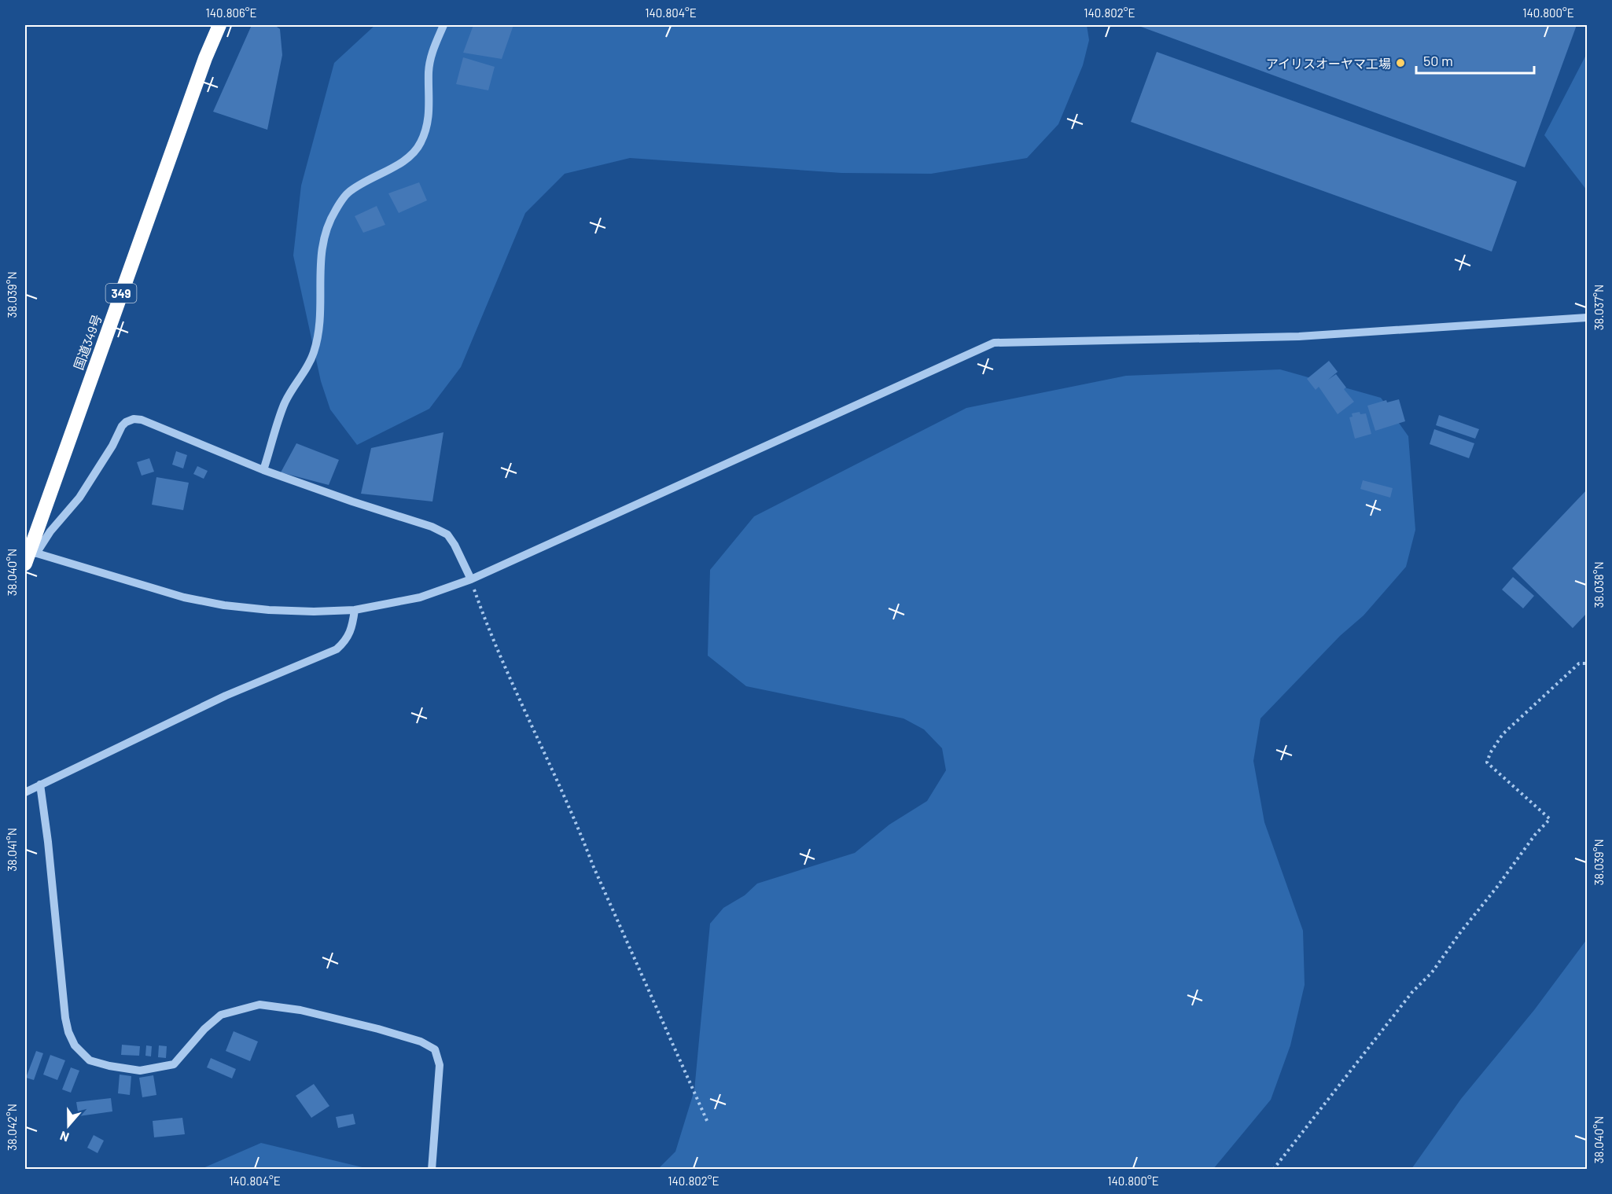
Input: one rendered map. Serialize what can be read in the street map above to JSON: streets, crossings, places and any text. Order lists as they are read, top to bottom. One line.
{"streets":{"highway":["349","国道349号"]},"places":["アイリスオーヤマ工場"],"scale_bar":"50 m","north":"bottom","coordinates":["140.806°E","140.804°E","140.802°E","140.800°E","38.039°N","38.037°N","38.040°N","38.038°N","38.041°N","38.042°N"]}
